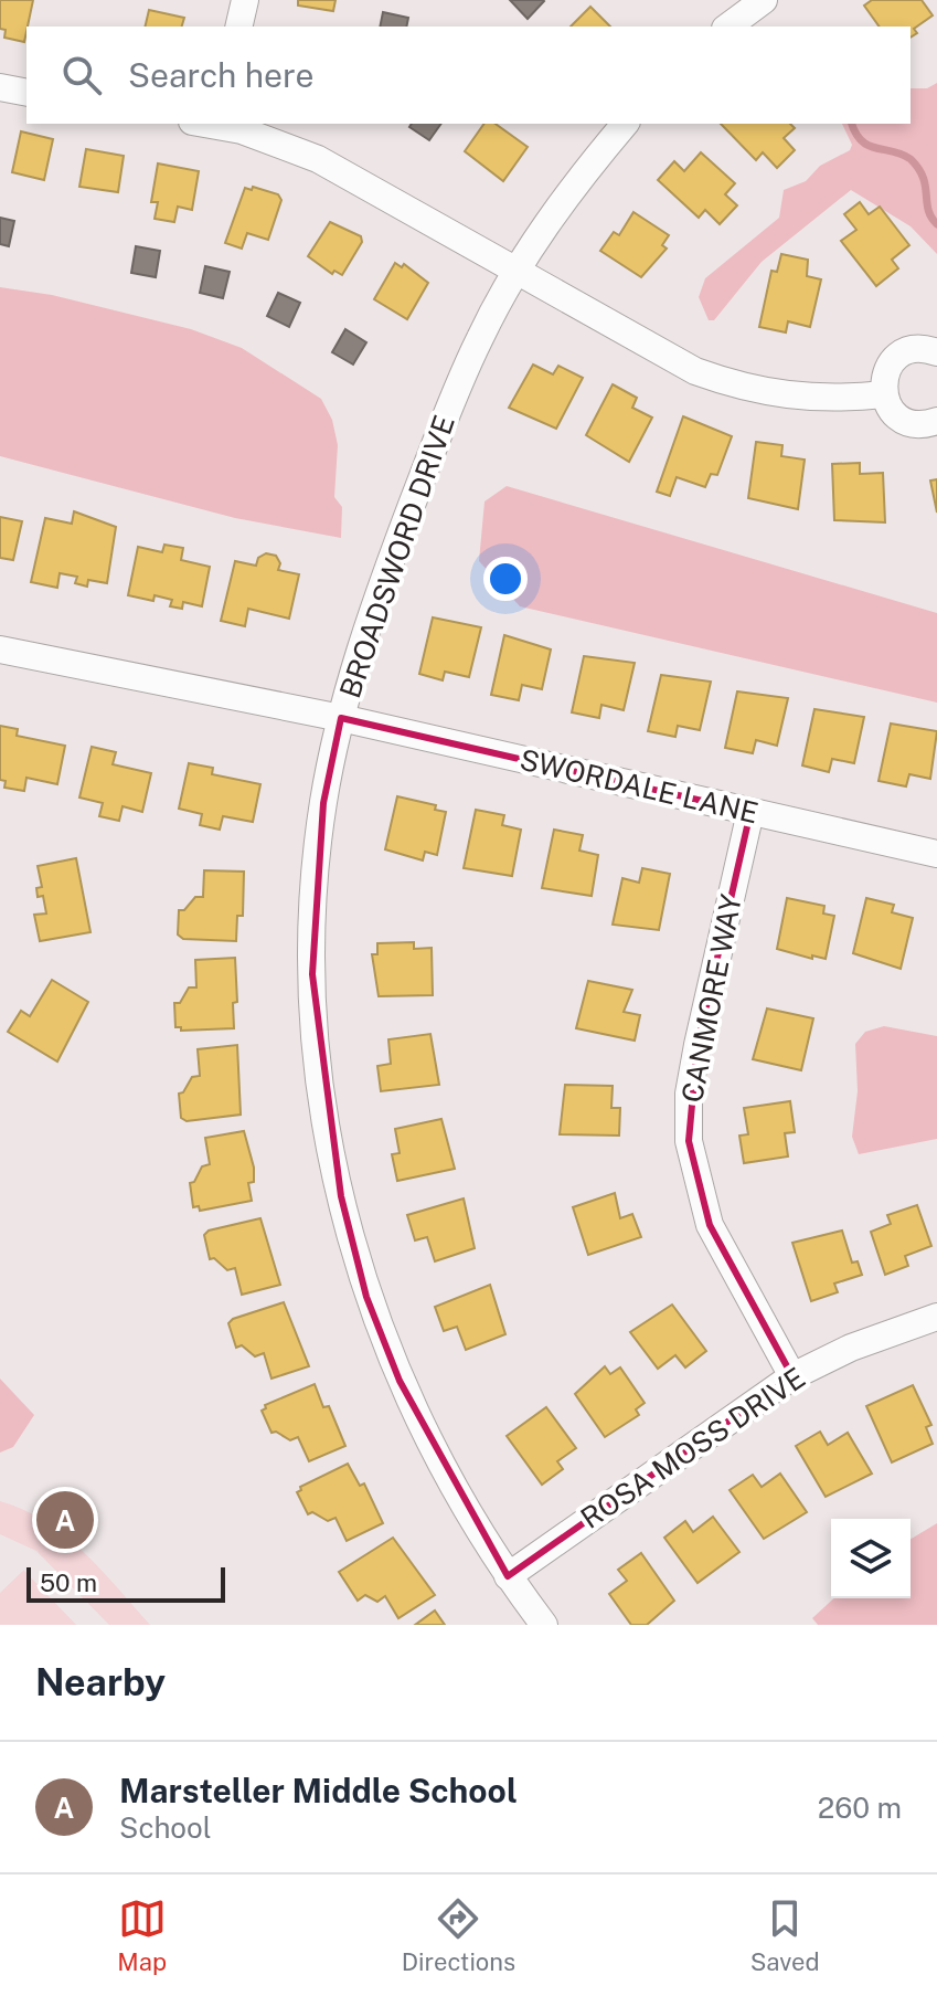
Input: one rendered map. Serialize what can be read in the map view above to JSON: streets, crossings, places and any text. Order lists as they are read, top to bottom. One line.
{"streets":{"street":["BROADSWORD DRIVE","SWORDALE LANE","CANMORE WAY","ROSA MOSS DRIVE"]},"crossings":[["BROADSWORD DRIVE","SWORDALE LANE"],["BROADSWORD DRIVE","ROSA MOSS DRIVE"],["SWORDALE LANE","CANMORE WAY"],["CANMORE WAY","ROSA MOSS DRIVE"]],"scale_bar":"50 m","page":{"search":"Search here","pins":"A","scale":"50 m","heading":"Nearby","list":[{"mark":"A","name":"Marsteller Middle School","note":"School","value":"260 m"}],"nav":["Map","Directions","Saved"]}}
